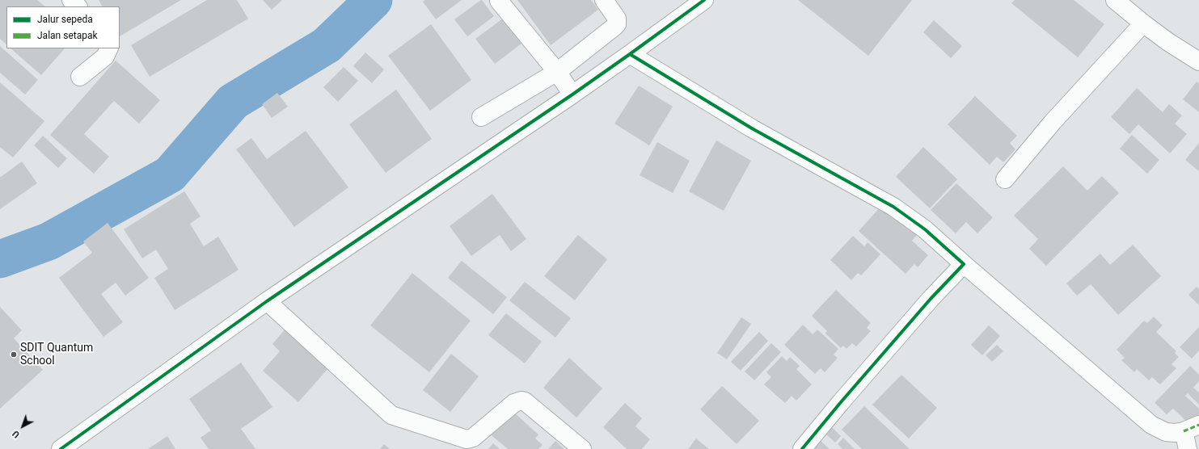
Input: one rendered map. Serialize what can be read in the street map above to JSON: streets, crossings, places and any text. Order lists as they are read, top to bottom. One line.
{"places":["SDIT Quantum School"],"legend":["Jalur sepeda","Jalan setapak"],"north":"bottom left"}
